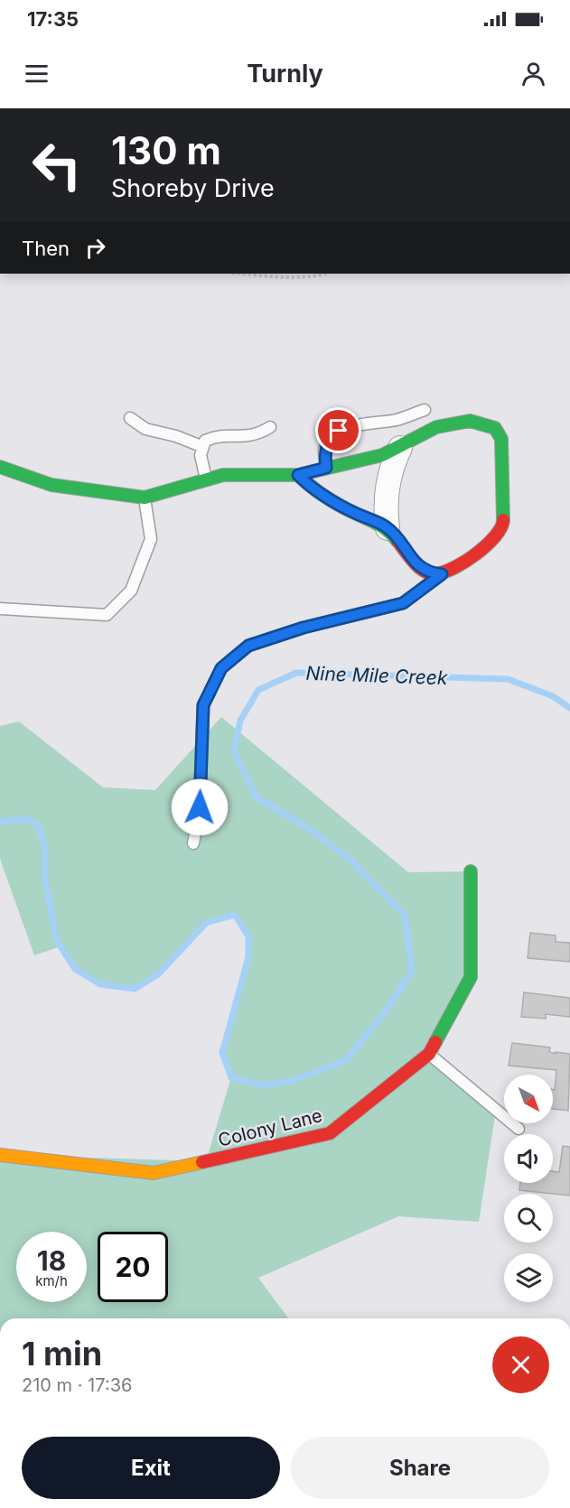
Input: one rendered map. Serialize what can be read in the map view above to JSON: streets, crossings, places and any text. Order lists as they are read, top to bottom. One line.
{"streets":{"street":["Colony Lane"]},"water":["Nine Mile Creek"],"north":"bottom right","page":{"status":"17:35","header":"Turnly","turn":["130 m","Shoreby Drive"],"then":"Then","speed":"18 km/h","limit":"20","heading":["1 min","210 m · 17:36"],"buttons":["Exit","Share"]}}
